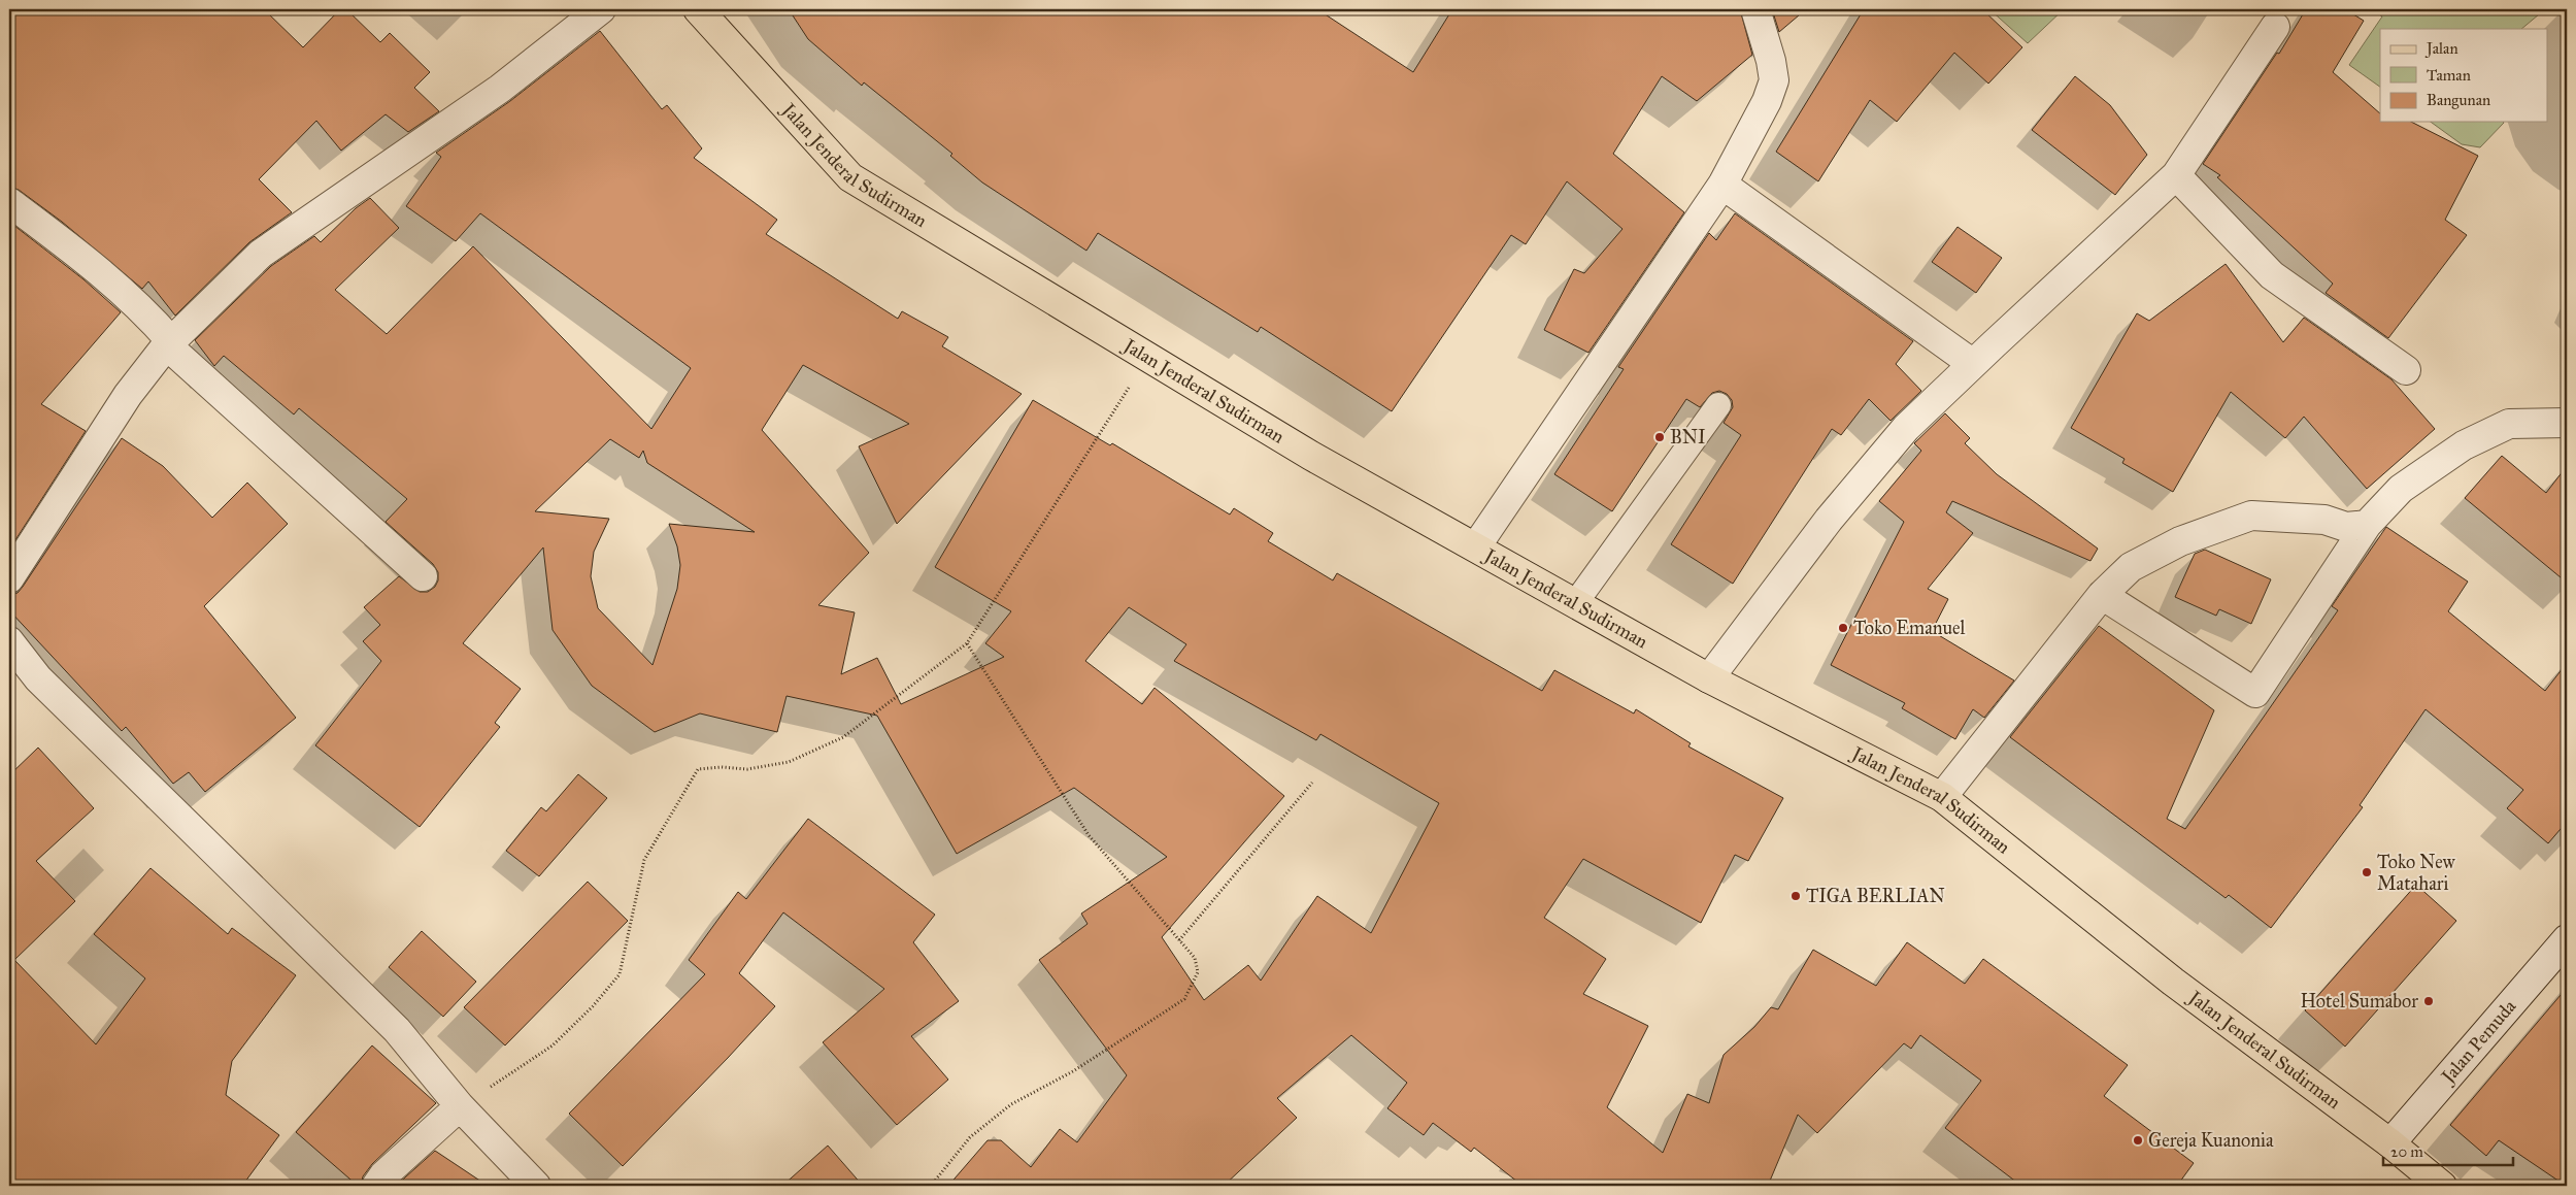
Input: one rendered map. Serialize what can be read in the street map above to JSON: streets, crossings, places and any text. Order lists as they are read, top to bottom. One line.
{"streets":{"main road":["Jalan Jenderal Sudirman"],"street":["Jalan Pemuda"]},"crossings":[["Jalan Jenderal Sudirman","Jalan Pemuda"]],"places":["BNI","Toko Emanuel","Toko New Matahari","TIGA BERLIAN","Hotel Sumabor","Gereja Kuanonia"],"legend":["Jalan","Taman","Bangunan"],"scale_bar":"20 m"}
